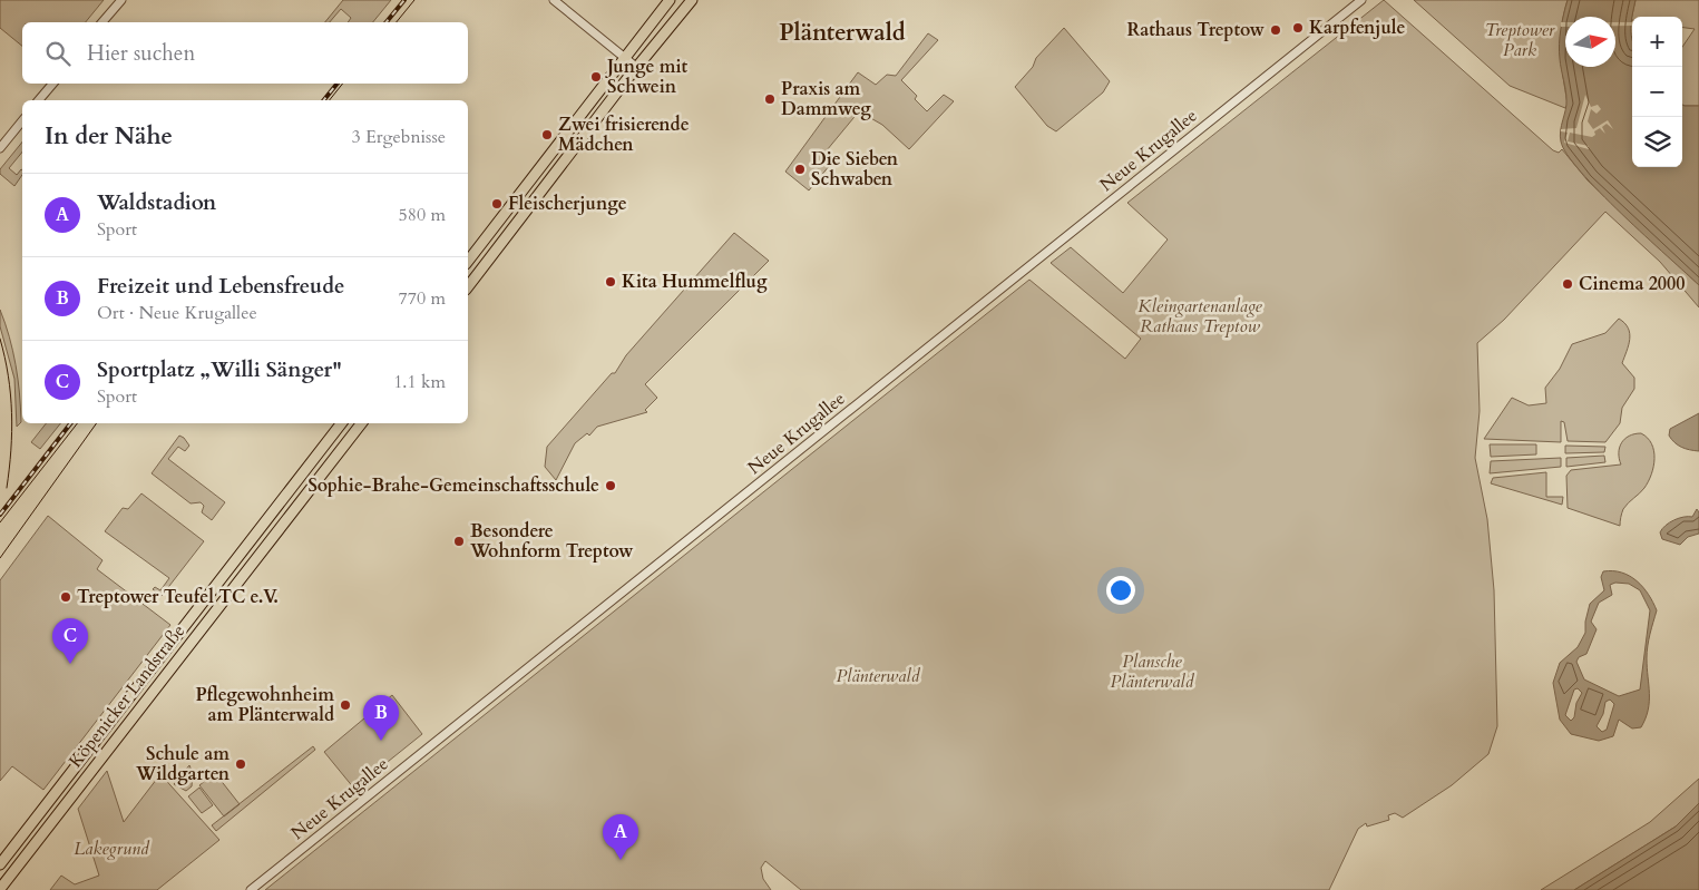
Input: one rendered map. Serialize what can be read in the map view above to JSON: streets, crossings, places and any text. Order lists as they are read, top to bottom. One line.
{"streets":{"main road":["Köpenicker Landstraße"],"street":["Neue Krugallee"]},"districts":["Plänterwald"],"parks":["Treptower Park","Kleingartenanlage Rathaus Treptow","Plansche Plänterwald","Plänterwald","Lakegrund"],"places":["Karpfenjule","Rathaus Treptow","Junge mit Schwein","Praxis am Dammweg","Zwei frisierende Mädchen","Die Sieben Schwaben","Fleischerjunge","Kita Hummelflug","Cinema 2000","Sophie-Brahe-Gemeinschaftsschule","Besondere Wohnform Treptow","Treptower Teufel TC e.V.","Pflegewohnheim am Plänterwald","Schule am Wildgarten"],"north":"right","page":{"map_buttons":["+","−"],"search":"Hier suchen","heading":["In der Nähe","3 Ergebnisse"],"list":[{"mark":"A","name":"Waldstadion","note":"Sport","value":"580 m"},{"mark":"B","name":"Freizeit und Lebensfreude","note":"Ort · Neue Krugallee","value":"770 m"},{"mark":"C","name":"Sportplatz „Willi Sänger\"","note":"Sport","value":"1.1 km"}],"pins":["C","B","A"]}}
